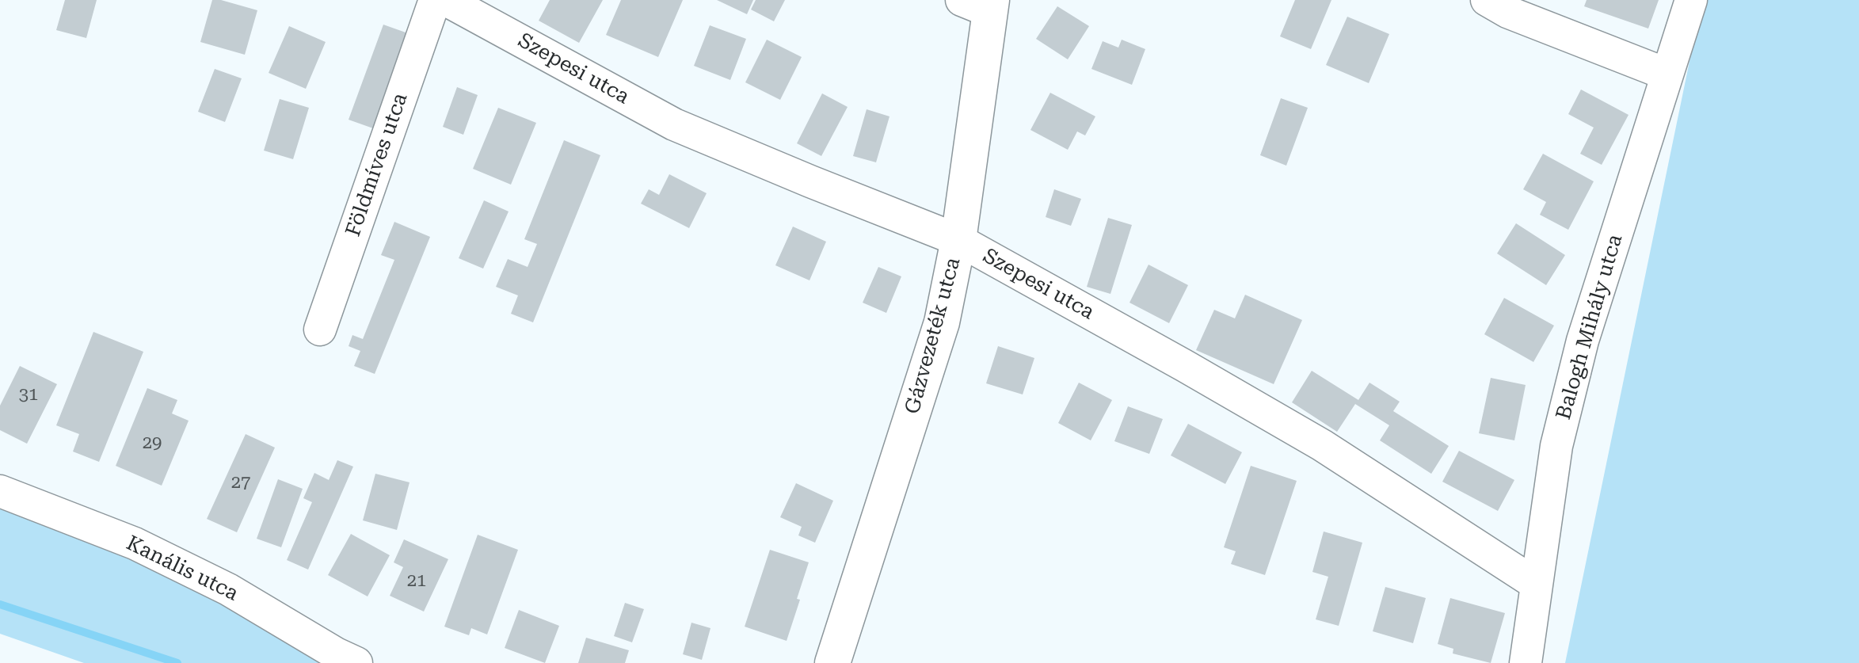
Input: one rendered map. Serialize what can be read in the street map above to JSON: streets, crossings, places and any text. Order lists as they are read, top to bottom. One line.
{"streets":{"street":["Szepesi utca","Földmíves utca","Balogh Mihály utca","Gázvezeték utca","Kanális utca"]},"crossings":[["Szepesi utca","Balogh Mihály utca"],["Szepesi utca","Gázvezeték utca"]],"house_numbers":["31","29","27","21"]}
